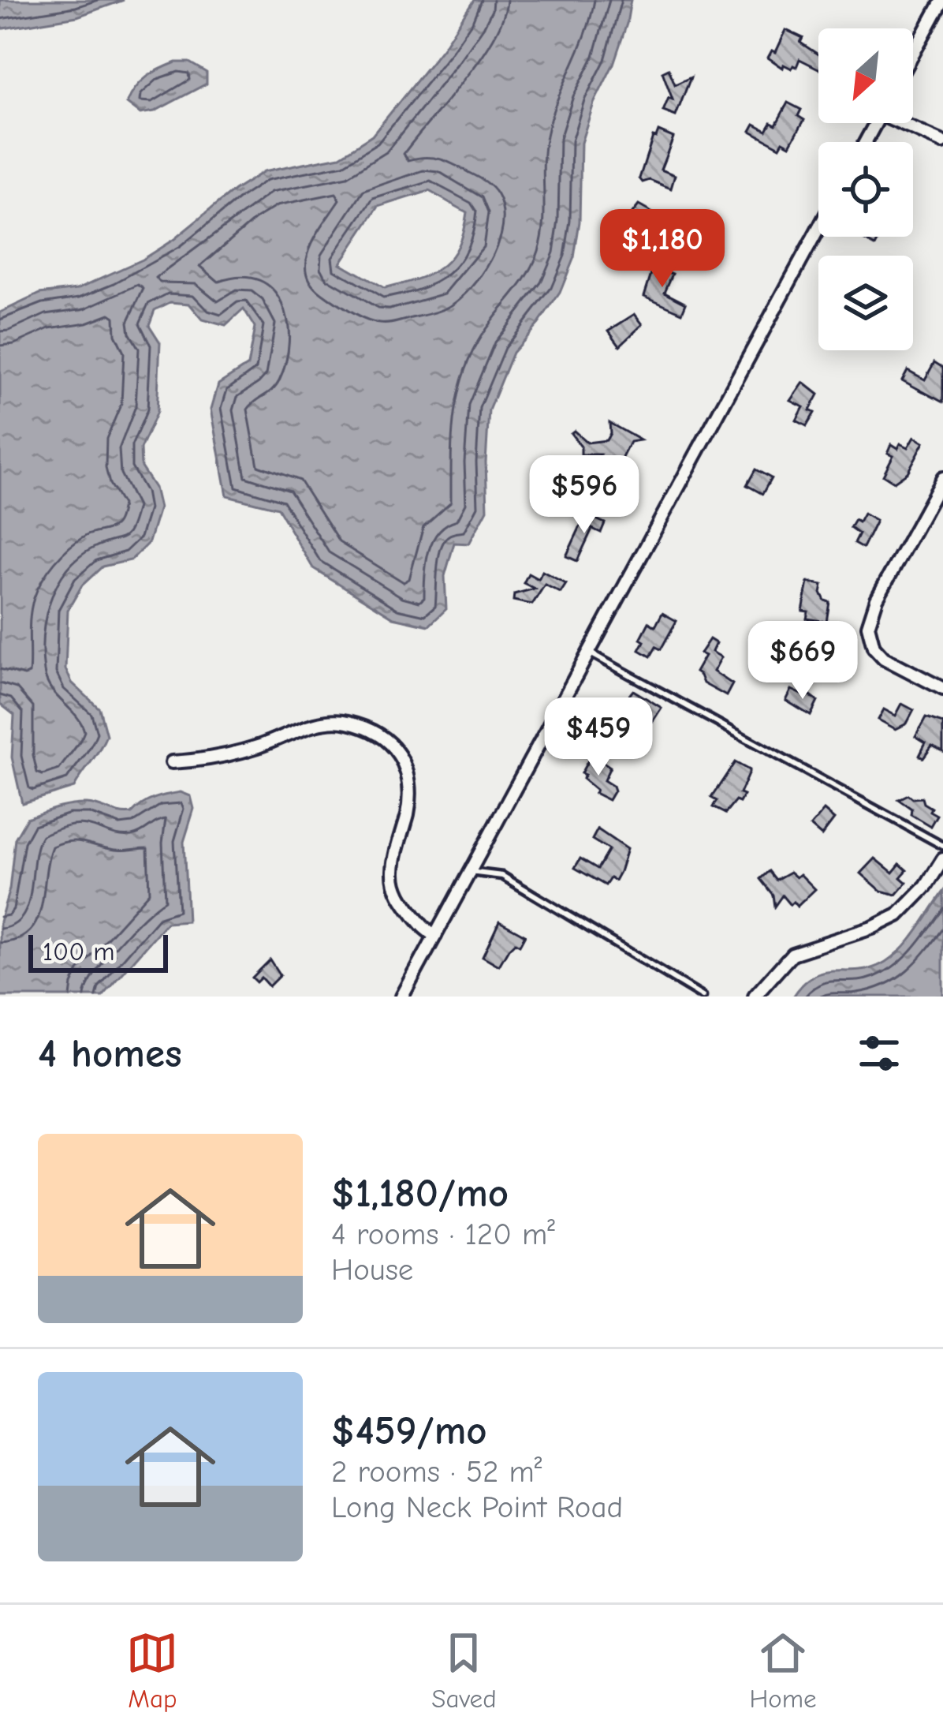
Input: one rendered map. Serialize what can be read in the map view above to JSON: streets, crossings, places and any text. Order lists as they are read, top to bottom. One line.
{"scale_bar":"100 m","north":"bottom left","page":{"price":["$1,180","$596","$669","$459"],"scale":"100 m","heading":"4 homes","list":[{"name":"$1,180/mo","note":"4 rooms · 120 m² · House"},{"name":"$459/mo","note":"2 rooms · 52 m² · Long Neck Point Road"}],"tabs":["Map","Saved","Home"]}}
